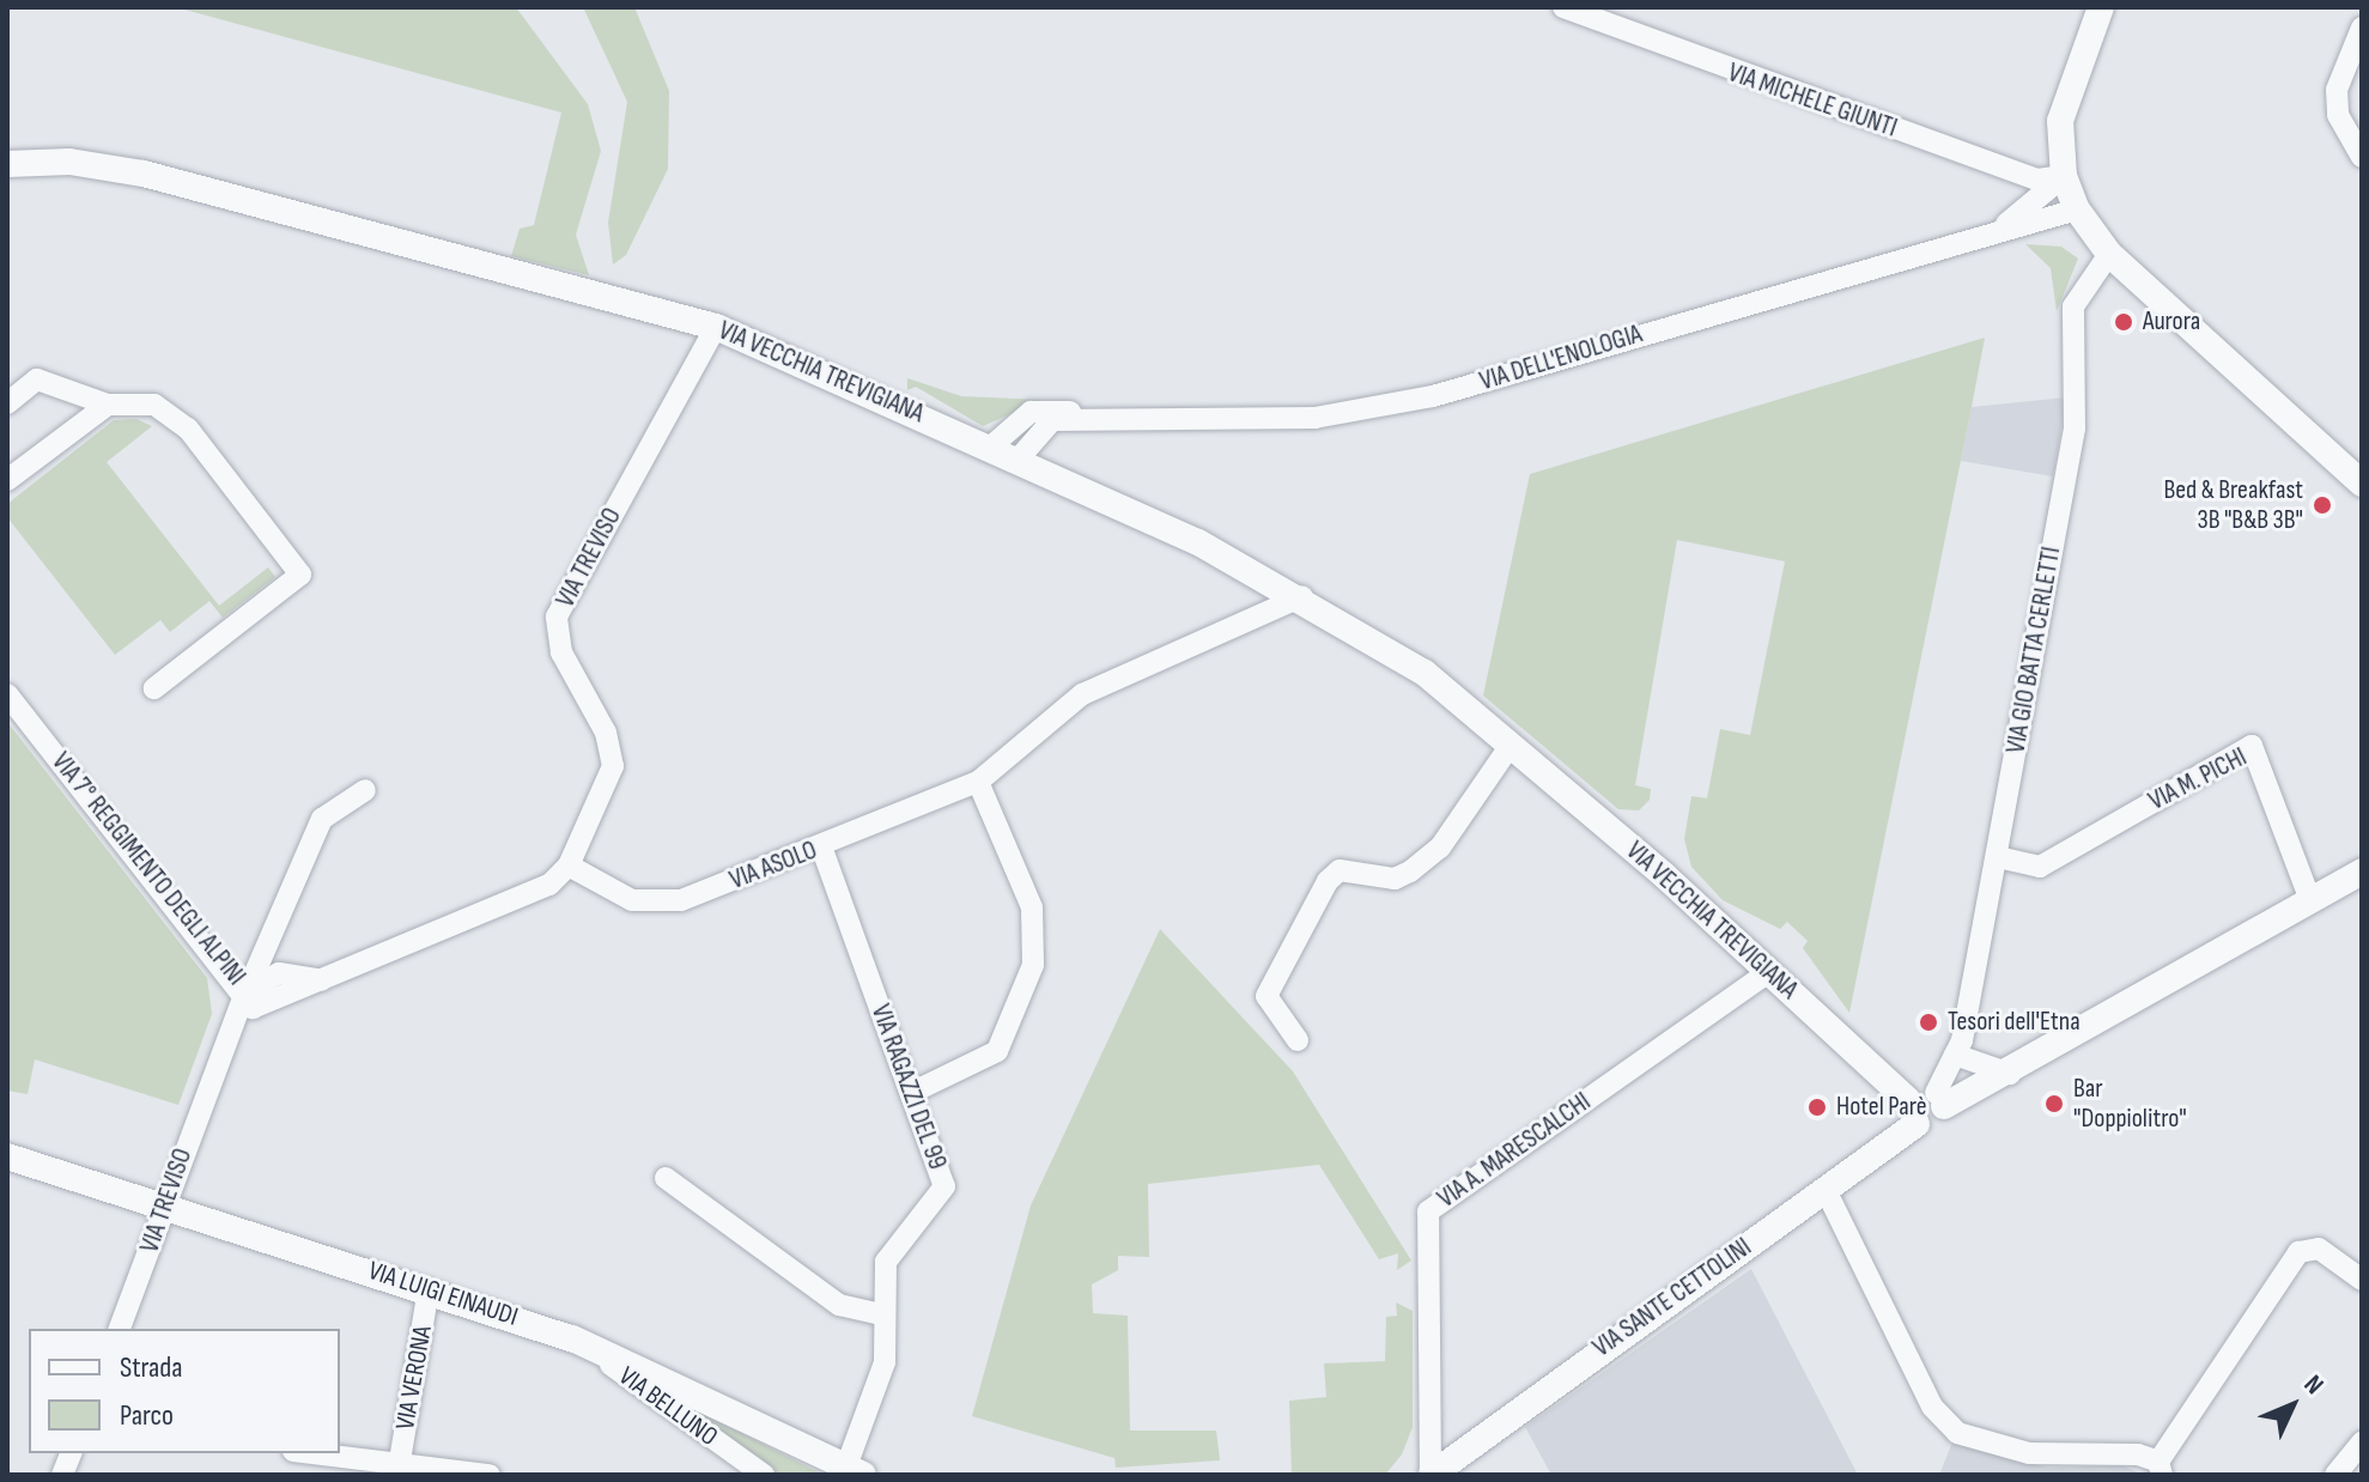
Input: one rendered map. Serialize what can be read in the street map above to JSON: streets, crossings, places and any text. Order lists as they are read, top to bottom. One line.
{"streets":{"street":["VIA MICHELE GIUNTI","VIA DELL'ENOLOGIA","VIA VECCHIA TREVIGIANA","VIA TREVISO","VIA GIO BATTA CERLETTI","VIA M. PICHI","VIA ASOLO","VIA 7° REGGIMENTO DEGLI ALPINI","VIA RAGAZZI DEL 99","VIA A. MARESCALCHI","VIA LUIGI EINAUDI","VIA SANTE CETTOLINI","VIA VERONA","VIA BELLUNO"]},"crossings":[["VIA MICHELE GIUNTI","VIA DELL'ENOLOGIA"],["VIA DELL'ENOLOGIA","VIA VECCHIA TREVIGIANA"],["VIA VECCHIA TREVIGIANA","VIA TREVISO"],["VIA VECCHIA TREVIGIANA","VIA ASOLO"],["VIA VECCHIA TREVIGIANA","VIA A. MARESCALCHI"],["VIA VECCHIA TREVIGIANA","VIA SANTE CETTOLINI"],["VIA TREVISO","VIA ASOLO"],["VIA TREVISO","VIA 7° REGGIMENTO DEGLI ALPINI"],["VIA TREVISO","VIA LUIGI EINAUDI"],["VIA GIO BATTA CERLETTI","VIA M. PICHI"],["VIA GIO BATTA CERLETTI","VIA SANTE CETTOLINI"],["VIA M. PICHI","VIA SANTE CETTOLINI"],["VIA ASOLO","VIA RAGAZZI DEL 99"],["VIA RAGAZZI DEL 99","VIA LUIGI EINAUDI"],["VIA A. MARESCALCHI","VIA SANTE CETTOLINI"],["VIA LUIGI EINAUDI","VIA VERONA"],["VIA LUIGI EINAUDI","VIA BELLUNO"]],"places":["Aurora","Bed & Breakfast 3B \"B&B 3B\"","Tesori dell'Etna","Bar \"Doppiolitro\"","Hotel Parè"],"legend":["Strada","Parco"],"north":"top right"}
